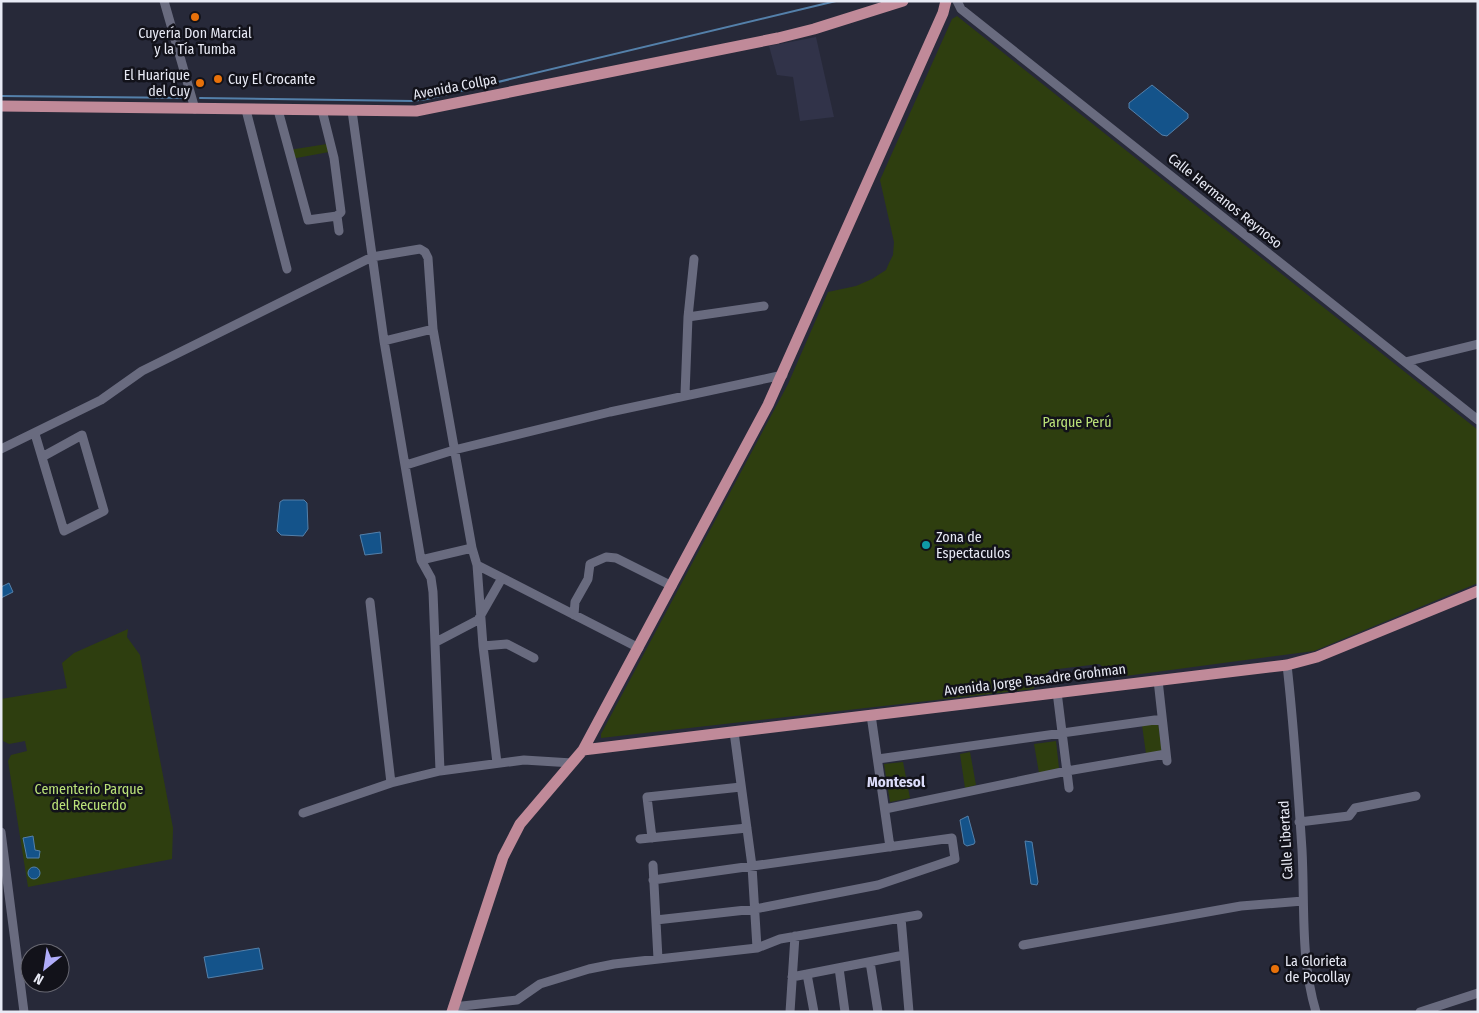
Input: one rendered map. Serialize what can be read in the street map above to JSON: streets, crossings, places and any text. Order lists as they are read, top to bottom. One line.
{"streets":{"main road":["Avenida Collpa","Avenida Jorge Basadre Grohman"],"street":["Calle Hermanos Reynoso","Calle Libertad"]},"crossings":[["Avenida Jorge Basadre Grohman","Calle Libertad"]],"districts":["Montesol"],"parks":["Parque Perú","Cementerio Parque del Recuerdo"],"places":["Cuyería Don Marcial y la Tía Tumba","Cuy El Crocante","El Huarique del Cuy","Zona de Espectaculos","La Glorieta de Pocollay"],"north":"bottom left"}
